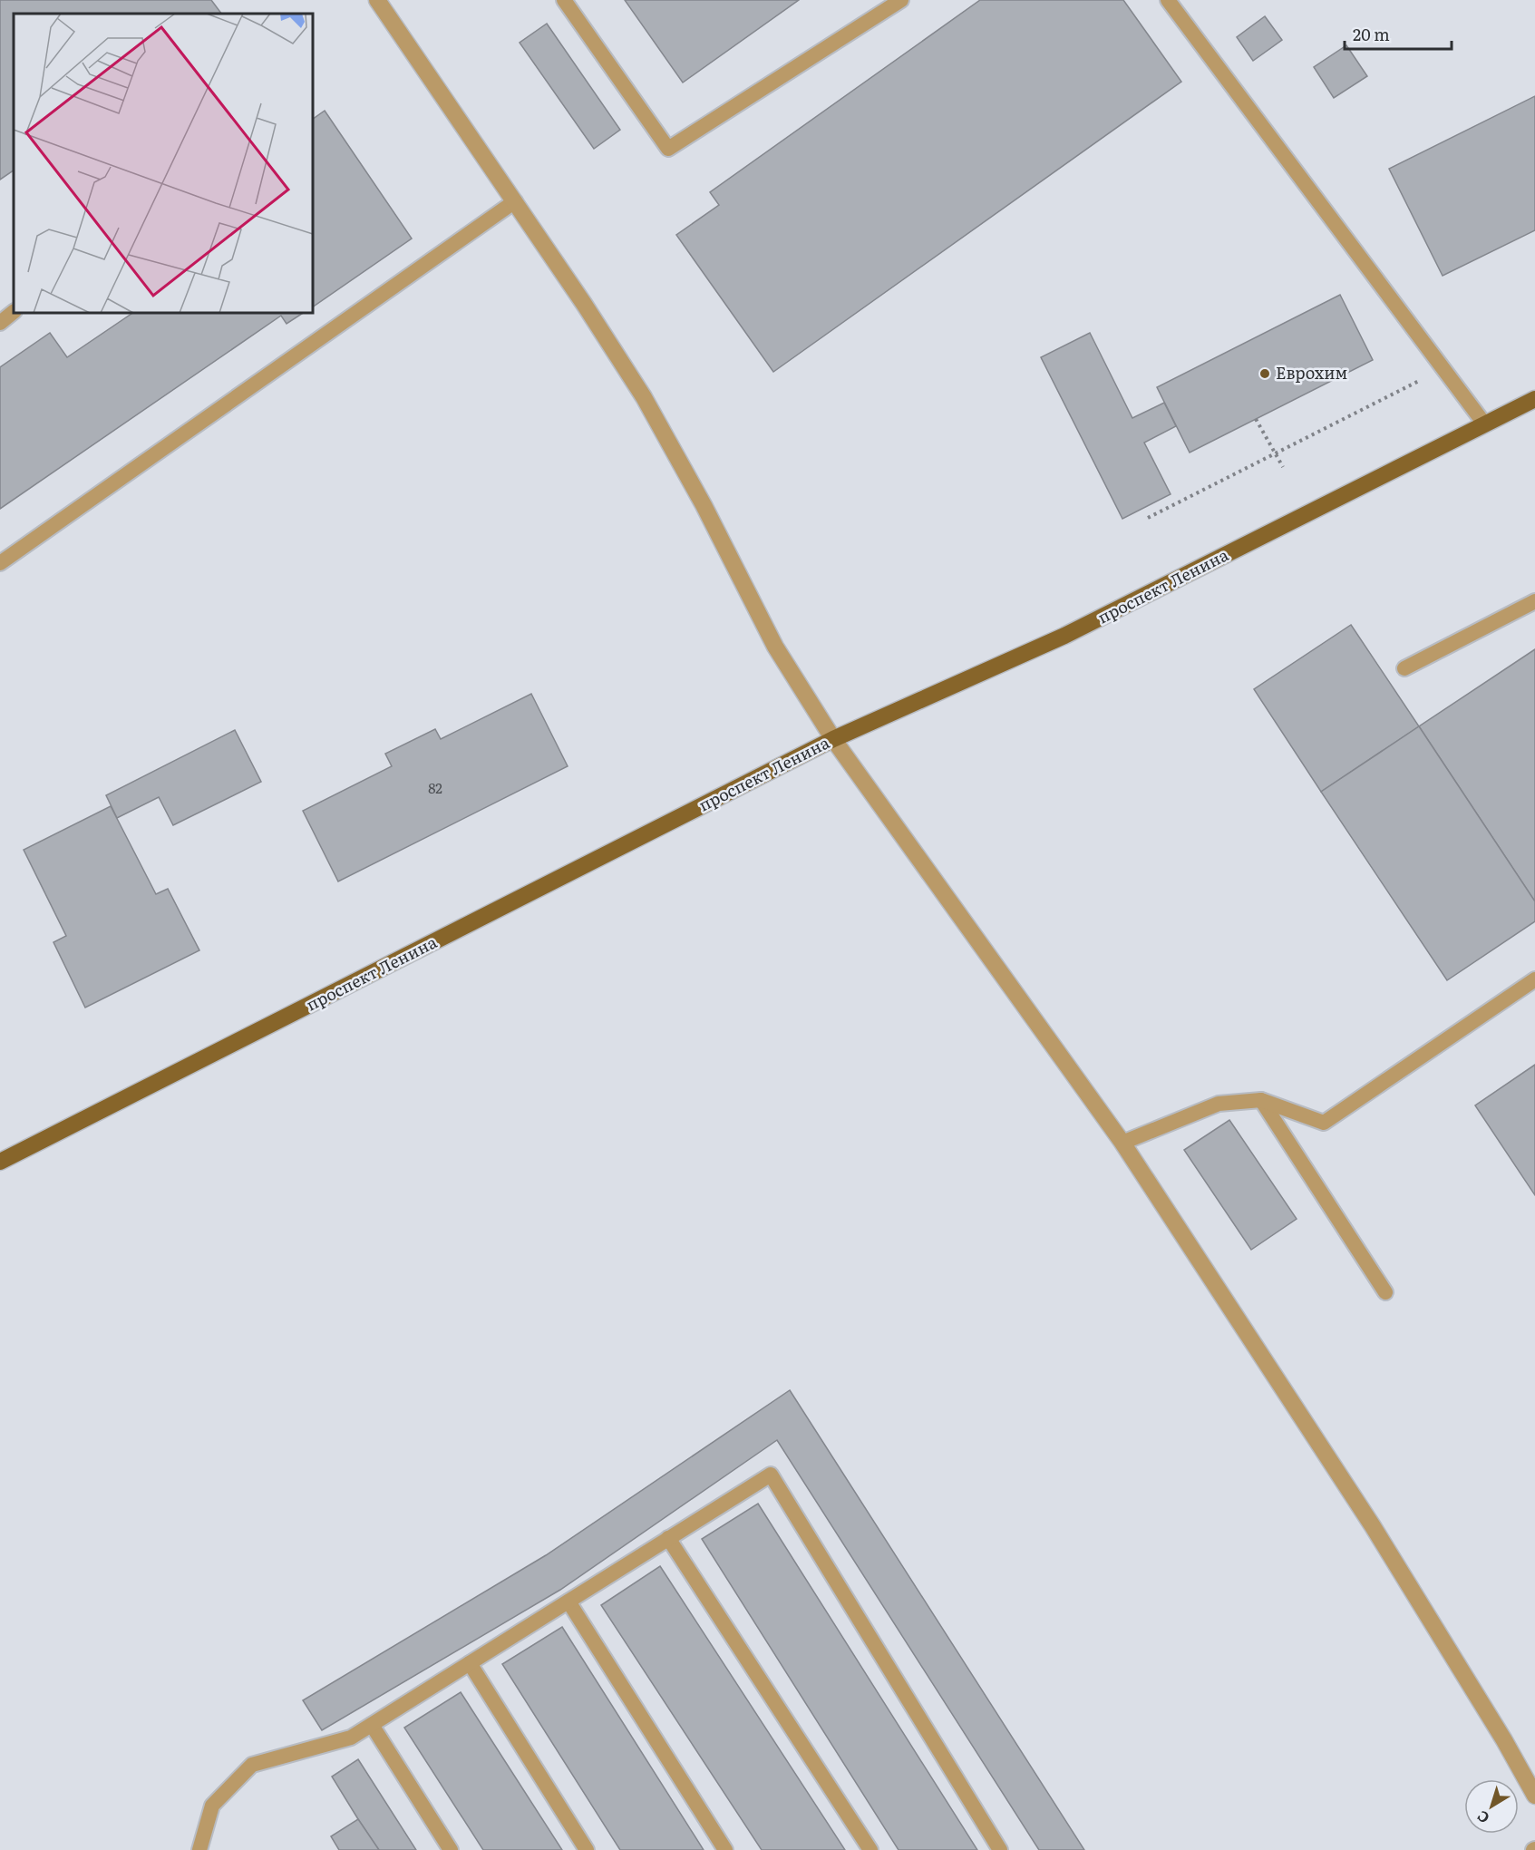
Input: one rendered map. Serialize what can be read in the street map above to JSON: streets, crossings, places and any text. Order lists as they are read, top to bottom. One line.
{"streets":{"main road":["проспект Ленина"]},"places":["Еврохим"],"house_numbers":["82"],"scale_bar":"20 m","north":"bottom left"}
